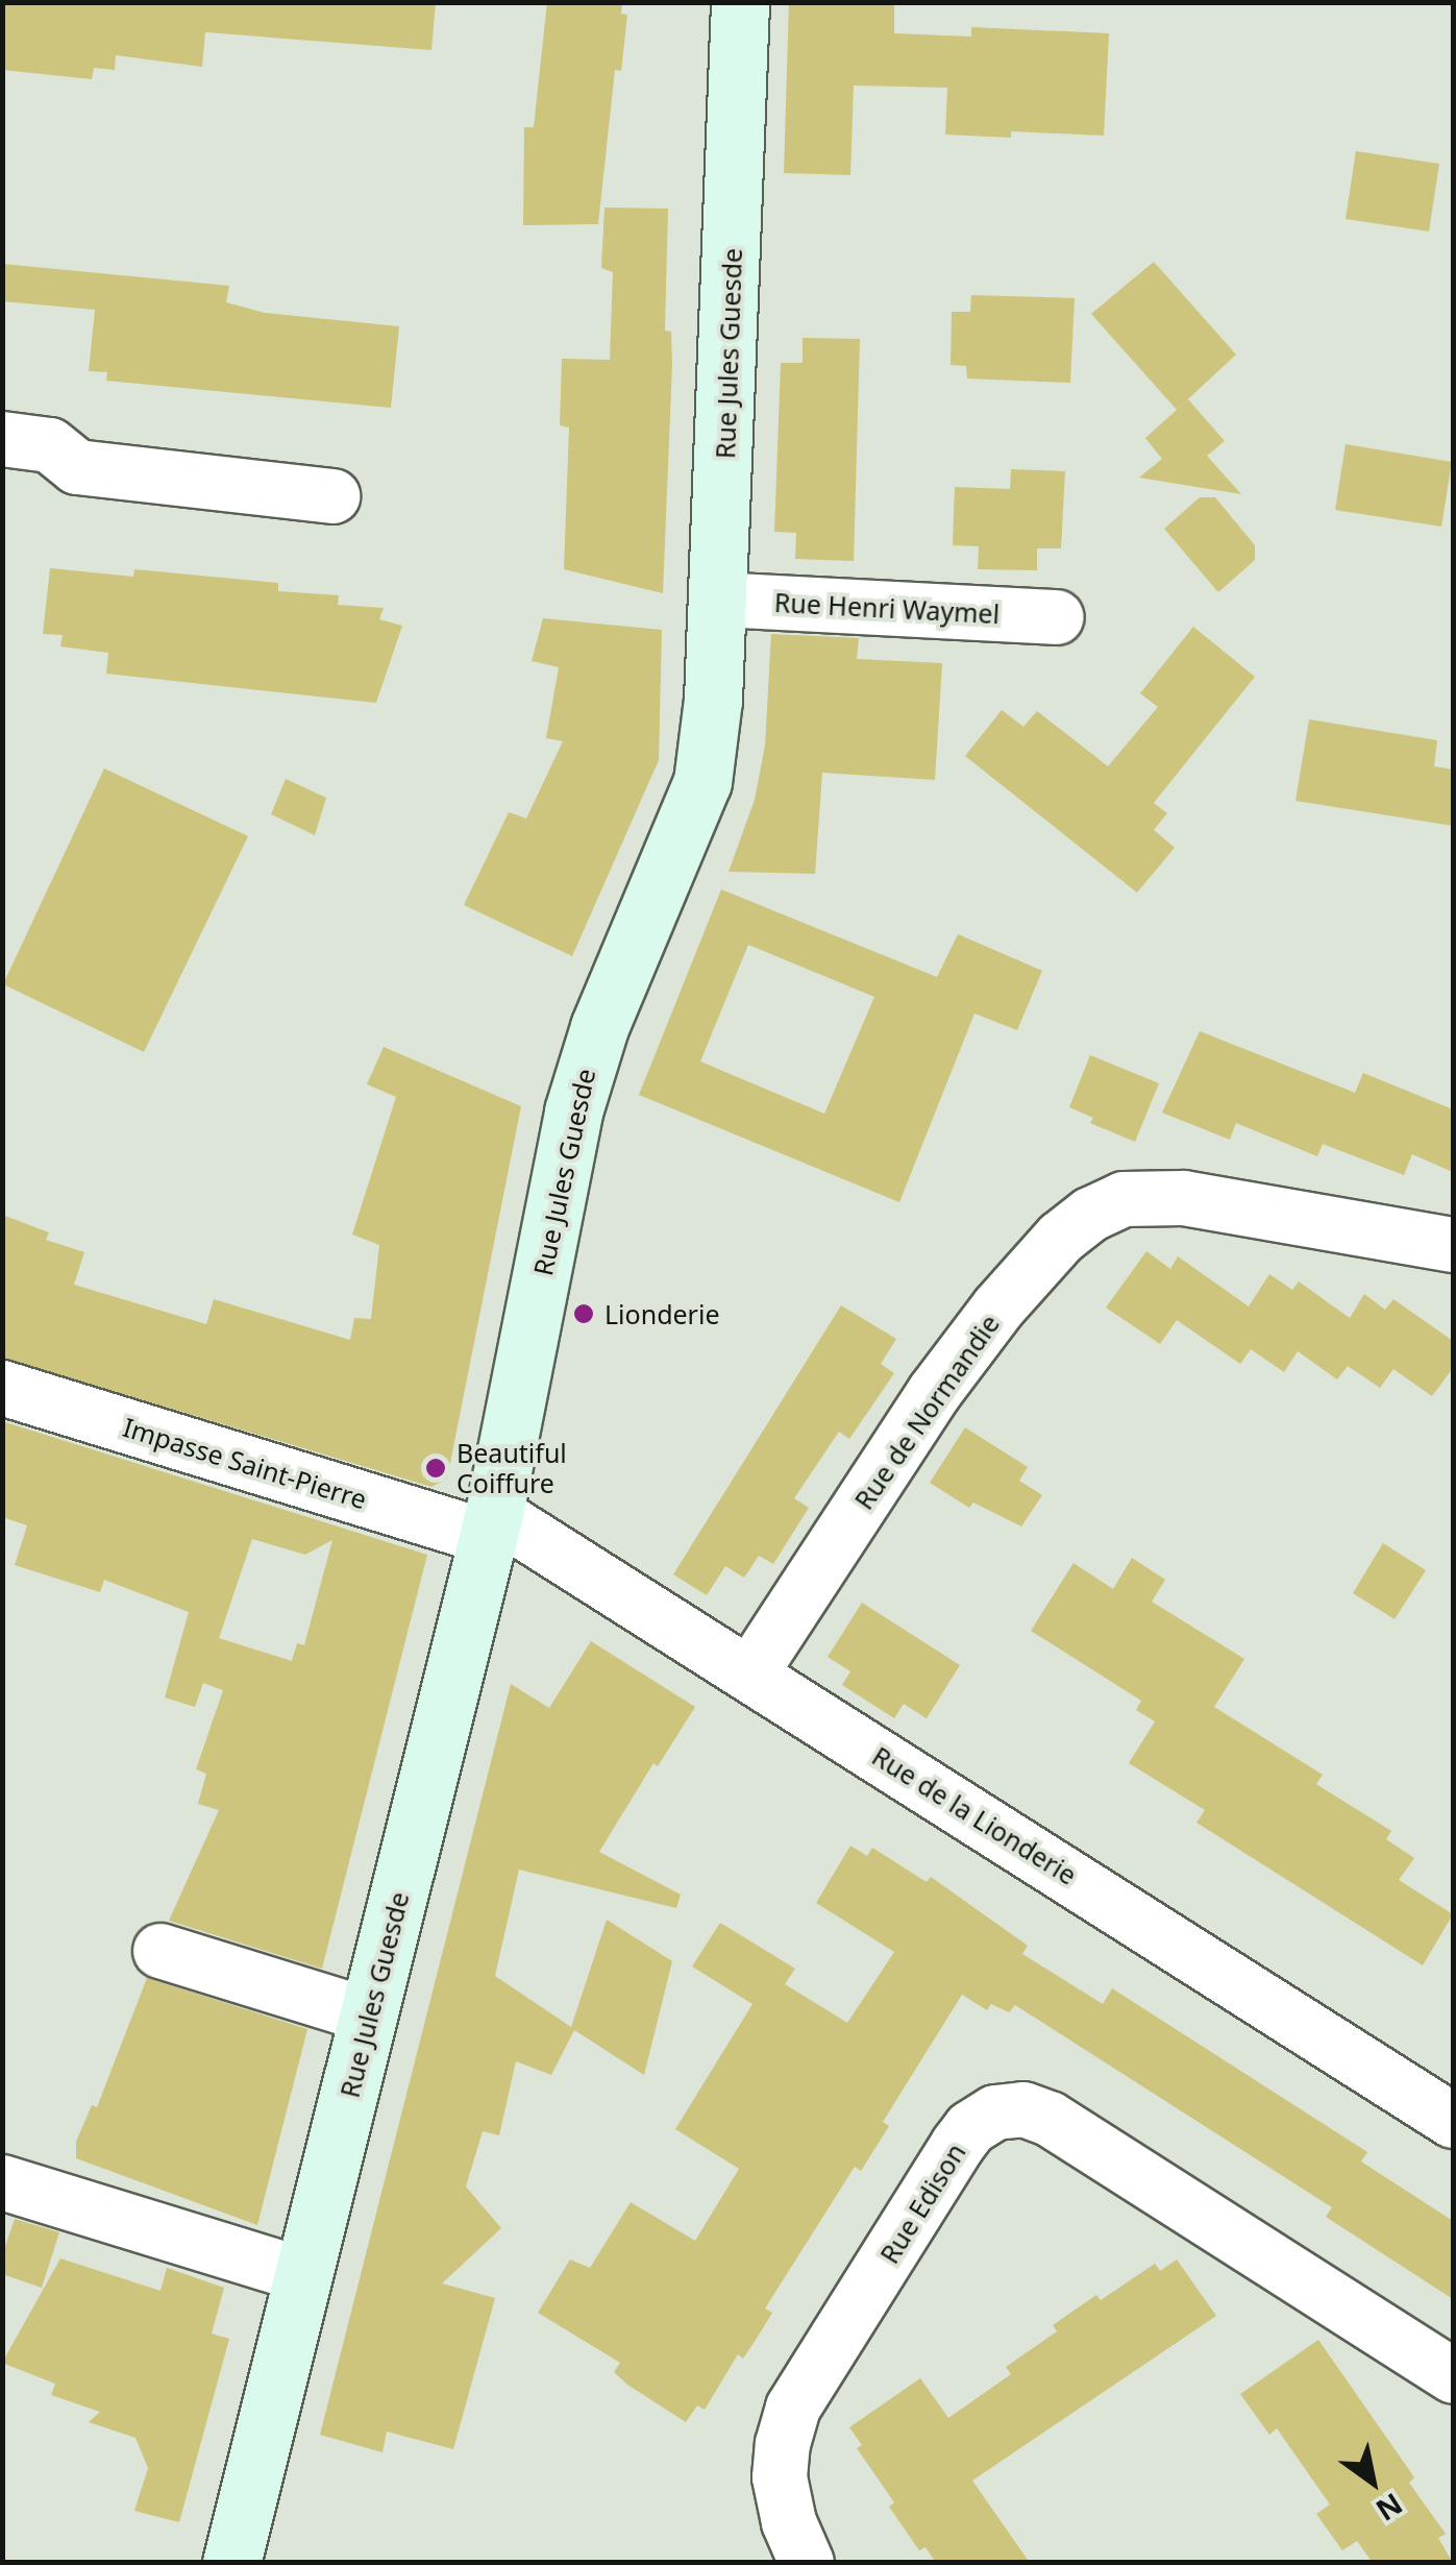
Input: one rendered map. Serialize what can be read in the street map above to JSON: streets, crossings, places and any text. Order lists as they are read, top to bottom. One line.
{"streets":{"main road":["Rue Jules Guesde"],"street":["Rue Henri Waymel","Rue de Normandie","Impasse Saint-Pierre","Rue de la Lionderie","Rue Edison"]},"crossings":[["Rue Jules Guesde","Rue Henri Waymel"],["Rue Jules Guesde","Impasse Saint-Pierre"],["Rue Jules Guesde","Rue de la Lionderie"],["Rue de Normandie","Rue de la Lionderie"],["Impasse Saint-Pierre","Rue de la Lionderie"]],"places":["Lionderie","Beautiful Coiffure"],"north":"bottom right"}
